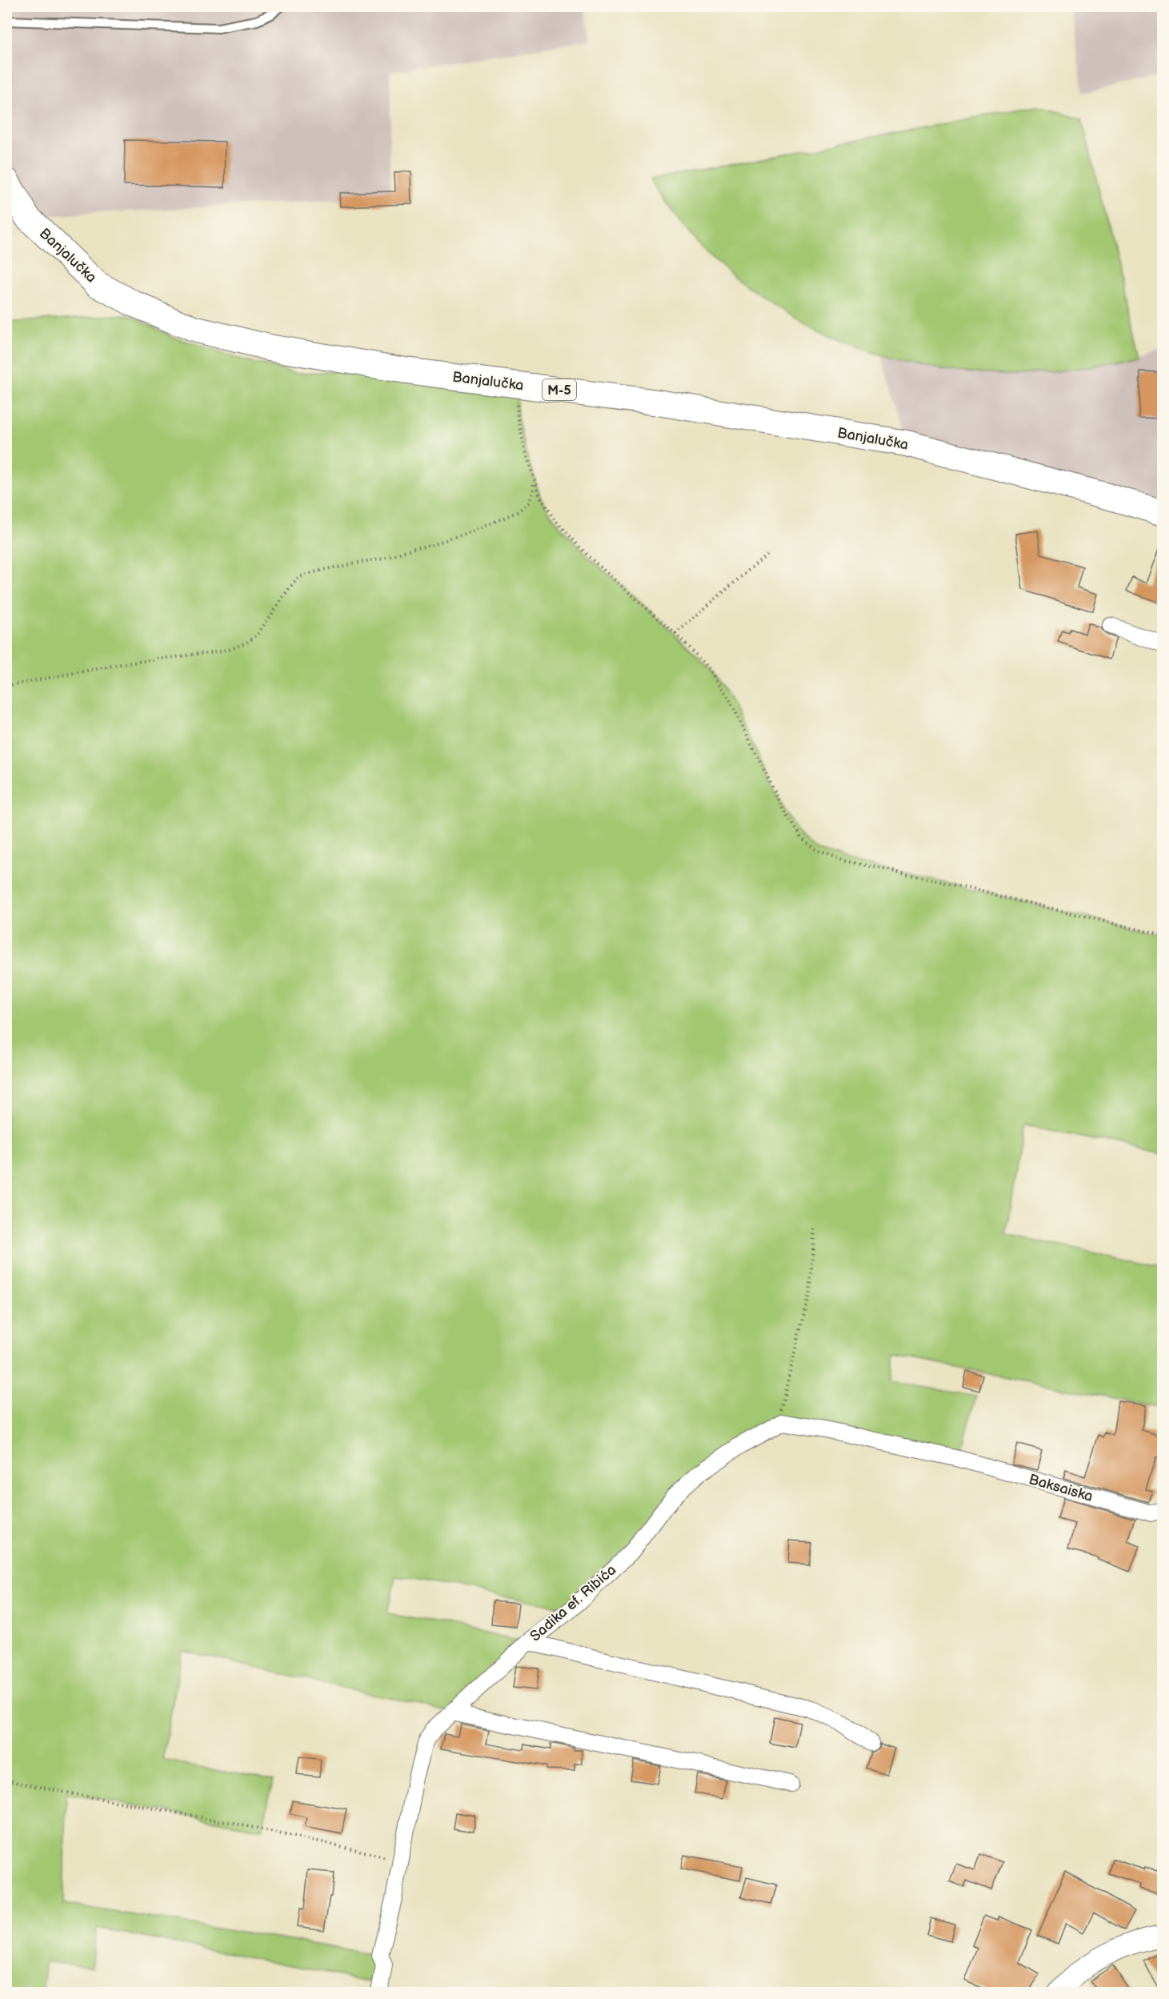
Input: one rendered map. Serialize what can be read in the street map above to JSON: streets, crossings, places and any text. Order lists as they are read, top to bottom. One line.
{"streets":{"main road":["Banjalučka","M-5"],"street":["Baksaiska","Sadika ef. Ribića"]},"crossings":[["Baksaiska","Sadika ef. Ribića"]]}
